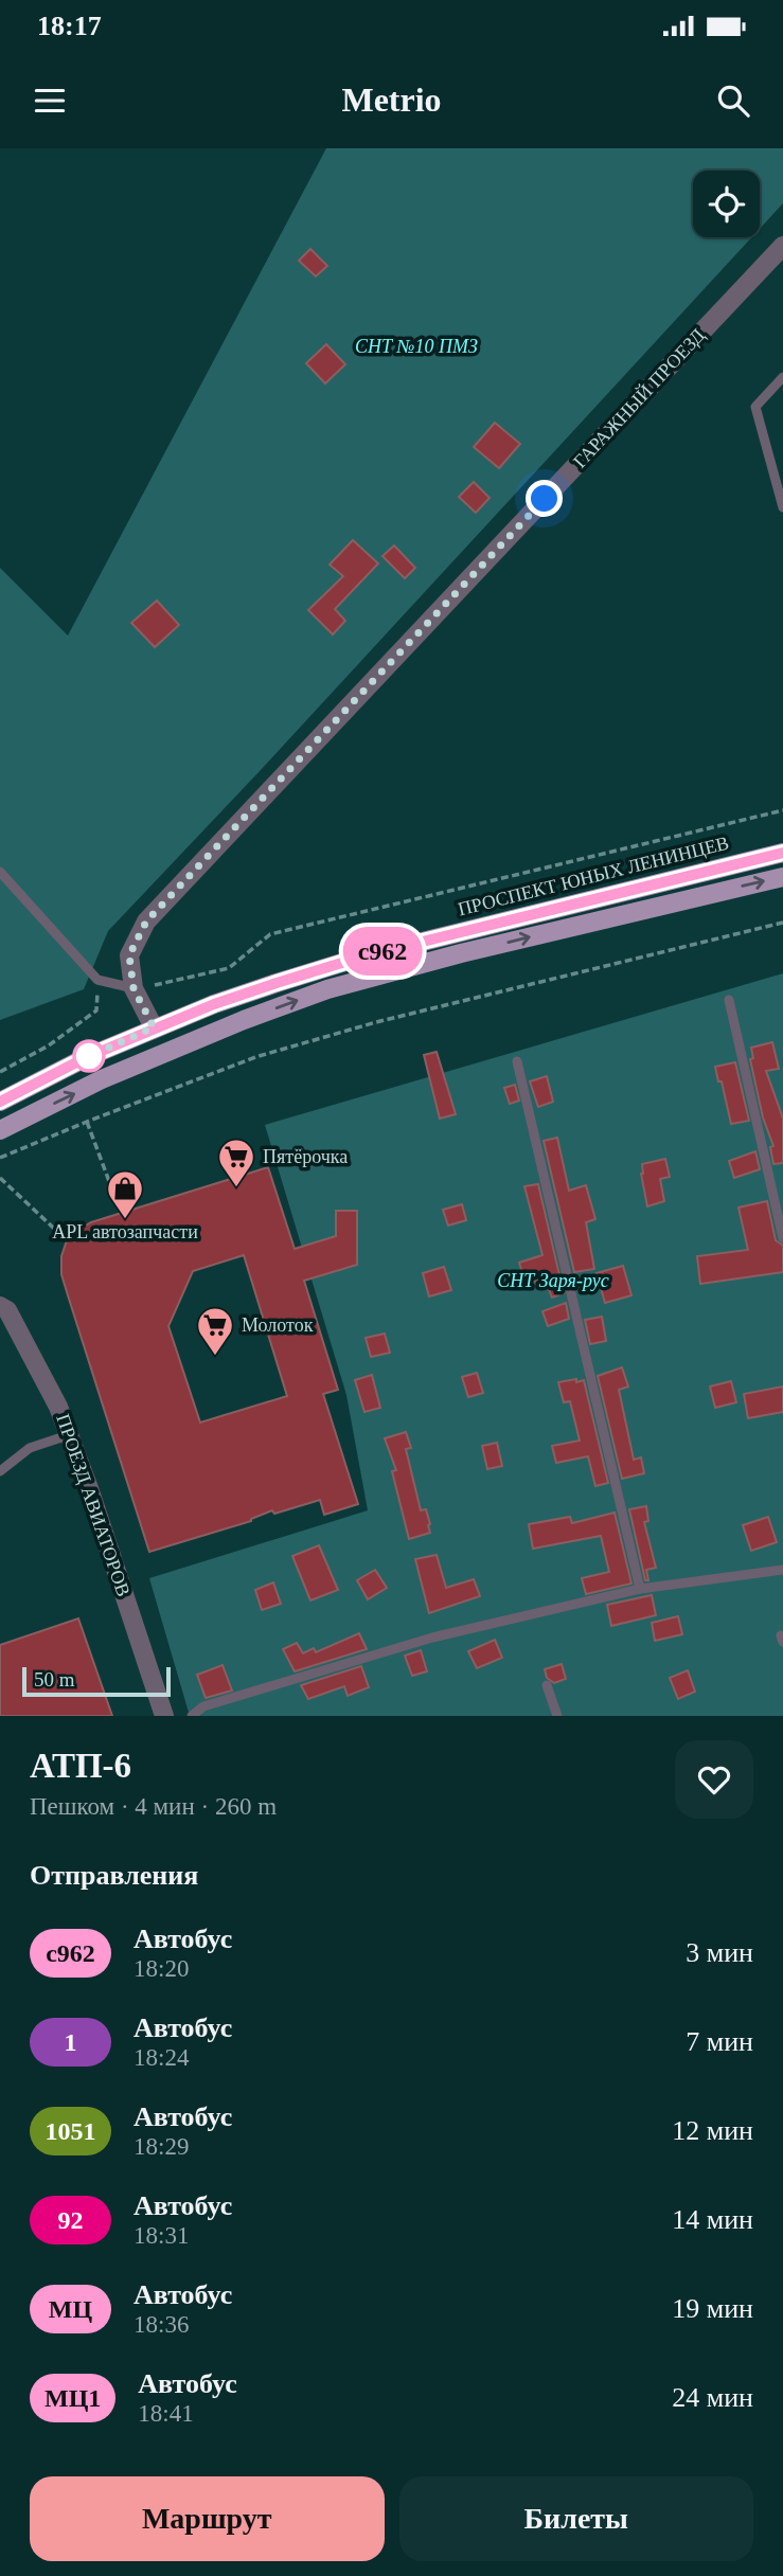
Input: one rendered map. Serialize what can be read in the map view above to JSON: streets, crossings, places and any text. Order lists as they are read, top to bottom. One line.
{"streets":{"main road":["ПРОСПЕКТ ЮНЫХ ЛЕНИНЦЕВ"],"street":["ГАРАЖНЫЙ ПРОЕЗД","ПРОЕЗД АВИАТОРОВ"]},"crossings":[["ГАРАЖНЫЙ ПРОЕЗД","ПРОСПЕКТ ЮНЫХ ЛЕНИНЦЕВ"]],"parks":["СНТ №10 ПМЗ","СНТ Заря-рус"],"places":{"supermarket":["Пятёрочка","Молоток"],"shop":["APL автозапчасти"]},"lines":["bus line с962"],"scale_bar":"50 m","page":{"status":"18:17","header":"Metrio","on_map":"с962","scale":"50 m","heading":[["АТП-6","Пешком · 4 мин · 260 m"],"Отправления"],"list":[{"mark":"с962","name":"Автобус","note":"18:20","value":"3 мин"},{"mark":"1","name":"Автобус","note":"18:24","value":"7 мин"},{"mark":"1051","name":"Автобус","note":"18:29","value":"12 мин"},{"mark":"92","name":"Автобус","note":"18:31","value":"14 мин"},{"mark":"МЦ","name":"Автобус","note":"18:36","value":"19 мин"},{"mark":"МЦ1","name":"Автобус","note":"18:41","value":"24 мин"}],"buttons":["Маршрут","Билеты"]}}
